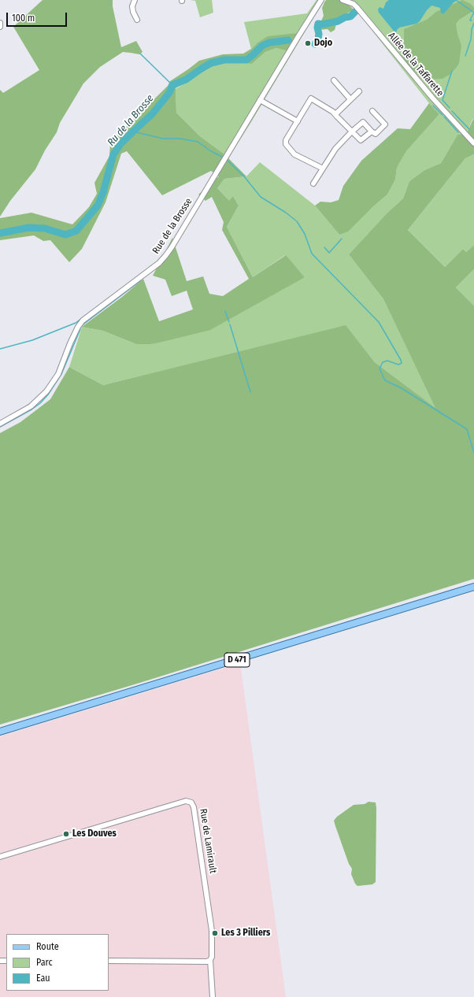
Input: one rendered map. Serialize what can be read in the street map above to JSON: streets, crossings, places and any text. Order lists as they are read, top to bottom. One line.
{"streets":{"main road":["D 471"],"street":["Allée de la Taffarette","Rue de la Brosse","Rue de Lamirault"]},"water":["Ru de la Brosse"],"places":["Dojo","Les Douves","Les 3 Pilliers"],"legend":["Route","Parc","Eau"],"scale_bar":"100 m"}
